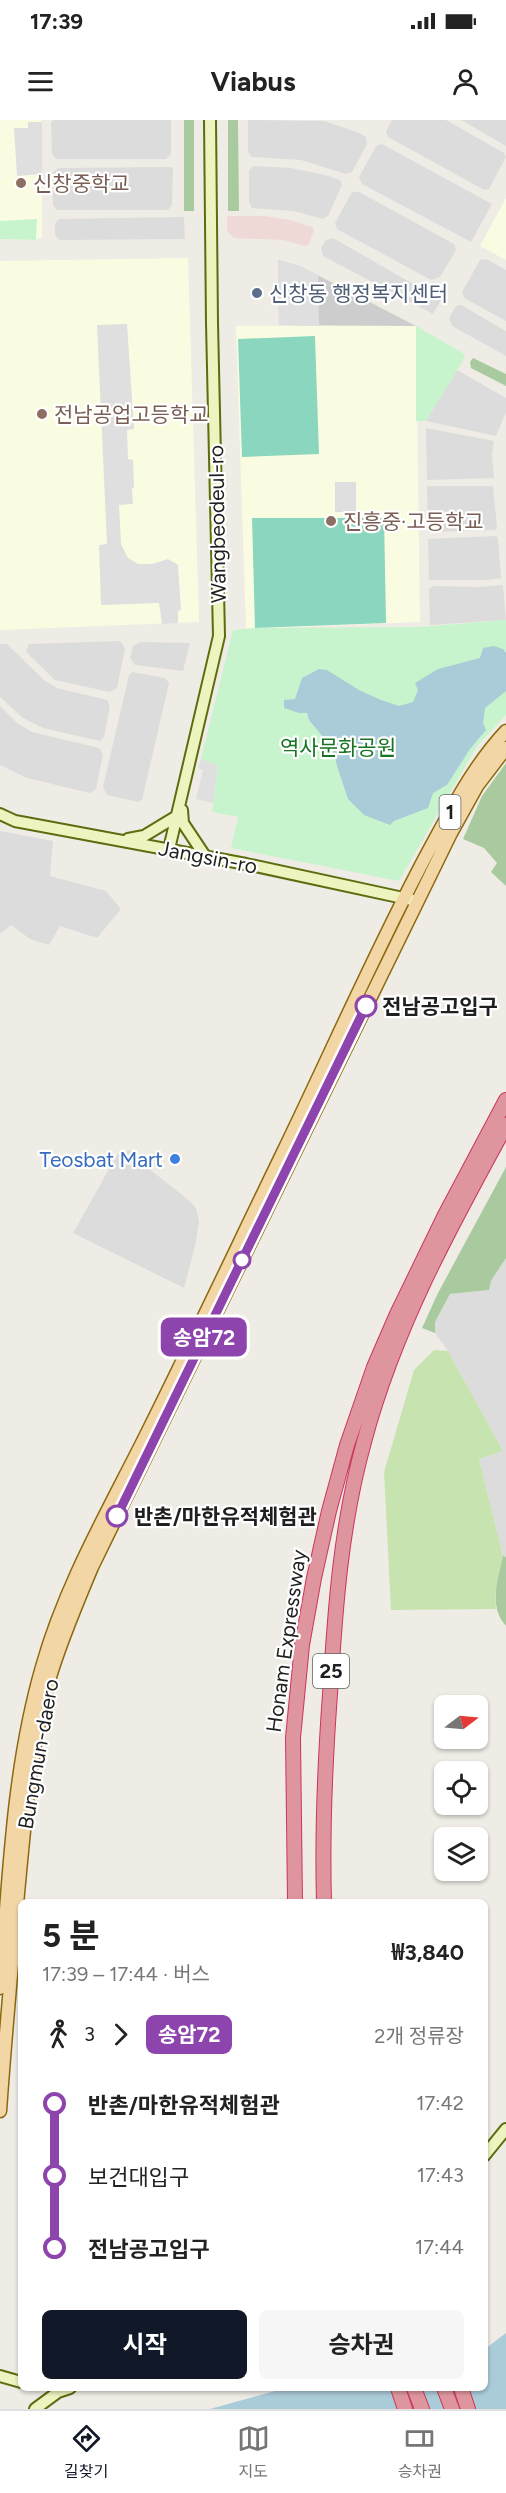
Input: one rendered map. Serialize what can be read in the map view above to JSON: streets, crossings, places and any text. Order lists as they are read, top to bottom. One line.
{"streets":{"highway":["Honam Expressway","25"],"main road":["Wangbeodeul-ro","1","Jangsin-ro","Bungmun-daero"]},"crossings":[["Wangbeodeul-ro","Jangsin-ro"],["Jangsin-ro","Bungmun-daero"]],"parks":["역사문화공원"],"places":["신창중학교","신창동 행정복지센터","전남공업고등학교","진흥중·고등학교","전남공고입구","Teosbat Mart","반촌/마한유적체험관"],"lines":["bus line 송암72"],"north":"right","page":{"status":"17:39","header":"Viabus","on_map":"송암72","heading":["5 분","17:39 – 17:44 · 버스","₩3,840"],"legs":["3","송암72","2개 정류장"],"list":[{"name":"반촌/마한유적체험관","value":"17:42"},{"name":"보건대입구","value":"17:43"},{"name":"전남공고입구","value":"17:44"}],"buttons":["시작","승차권"],"tabs":["길찾기","지도","승차권"]}}
